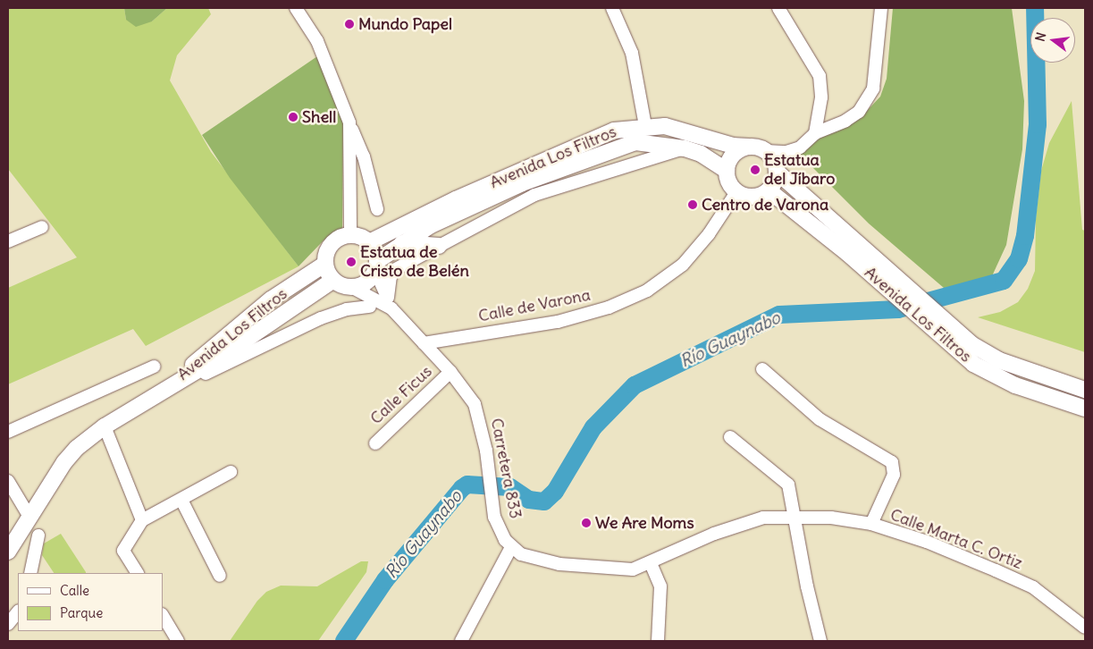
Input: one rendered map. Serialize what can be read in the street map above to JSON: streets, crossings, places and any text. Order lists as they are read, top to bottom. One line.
{"streets":{"main road":["Avenida Los Filtros"],"street":["Calle de Varona","Calle Ficus","Carretera 833","Calle Marta C. Ortiz"]},"crossings":[["Avenida Los Filtros","Calle de Varona"],["Avenida Los Filtros","Carretera 833"],["Calle de Varona","Carretera 833"],["Calle Ficus","Carretera 833"]],"water":["Río Guaynabo"],"places":["Mundo Papel","Shell","Estatua del Jíbaro","Centro de Varona","Estatua de Cristo de Belén","We Are Moms"],"legend":["Calle","Parque"],"north":"left"}
